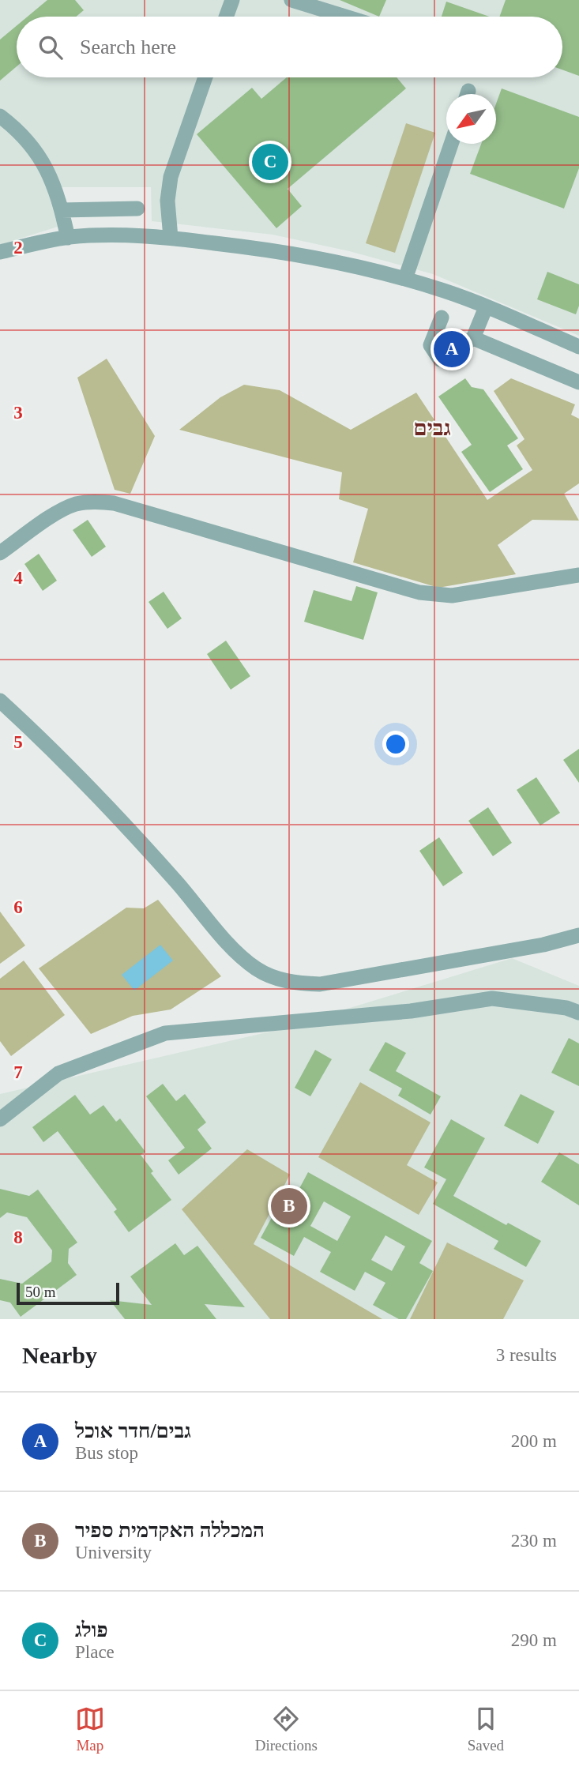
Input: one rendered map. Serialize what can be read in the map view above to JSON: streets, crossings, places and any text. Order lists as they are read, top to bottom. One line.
{"districts":["גבים"],"scale_bar":"50 m","north":"bottom left","page":{"search":"Search here","pins":["C","A","B"],"scale":"50 m","heading":["Nearby","3 results"],"list":[{"mark":"A","name":"גבים/חדר אוכל","note":"Bus stop","value":"200 m"},{"mark":"B","name":"המכללה האקדמית ספיר","note":"University","value":"230 m"},{"mark":"C","name":"פולג","note":"Place","value":"290 m"}],"nav":["Map","Directions","Saved"]},"grid":{"rows":["2","3","4","5","6","7","8"]}}
